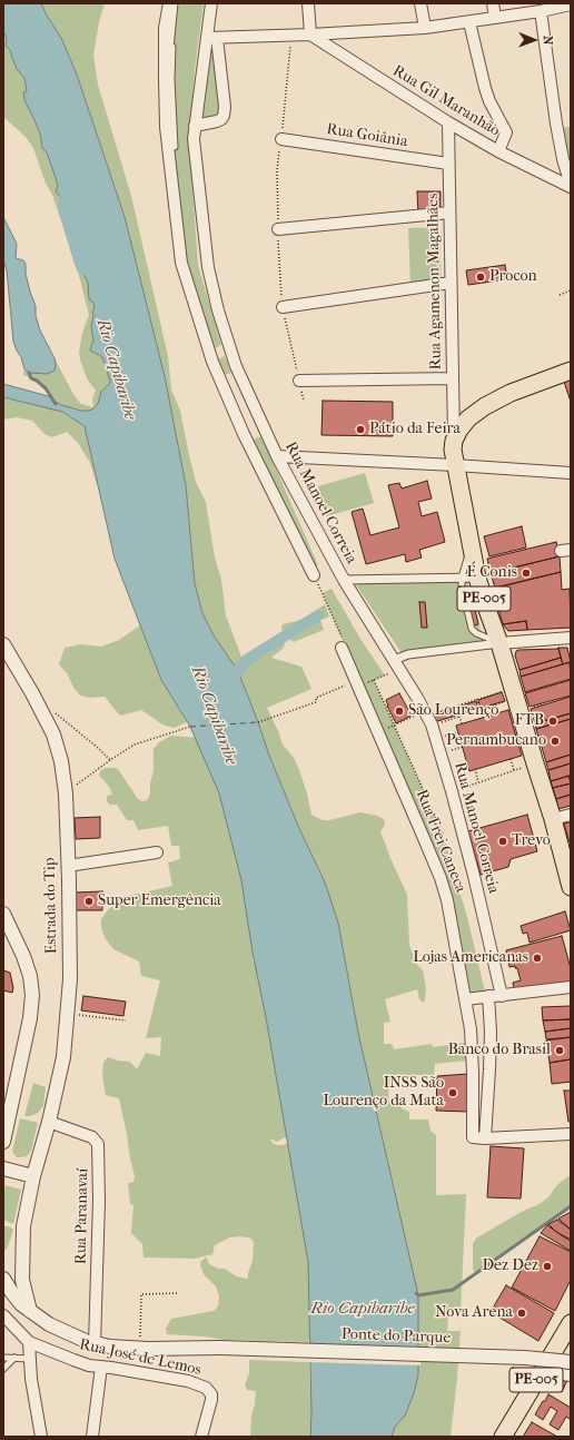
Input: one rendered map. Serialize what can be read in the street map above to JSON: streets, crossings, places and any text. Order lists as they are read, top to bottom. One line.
{"streets":{"main road":["PE-005"],"street":["Rua Gil Maranhão","Rua Goiânia","Rua Agamenon Magalhães","Rua Manoel Correia","Rua Frei Caneca","Estrada do Tip","Rua Paranavaí","Ponte do Parque","Rua José de Lemos"]},"crossings":[["Rua Gil Maranhão","Rua Agamenon Magalhães"],["Rua Goiânia","Rua Agamenon Magalhães"],["Rua Agamenon Magalhães","PE-005"],["Estrada do Tip","Rua Paranavaí"],["Estrada do Tip","Ponte do Parque"],["Rua Paranavaí","Ponte do Parque"]],"water":["Rio Capibaribe"],"places":["Procon","Pátio da Feira","É Conis","São Lourenço","FTB","Pernambucano","Trevo","Super Emergência","Lojas Americanas","Banco do Brasil","INSS São Lourenço da Mata","Dez Dez","Nova Arena"],"north":"right"}
